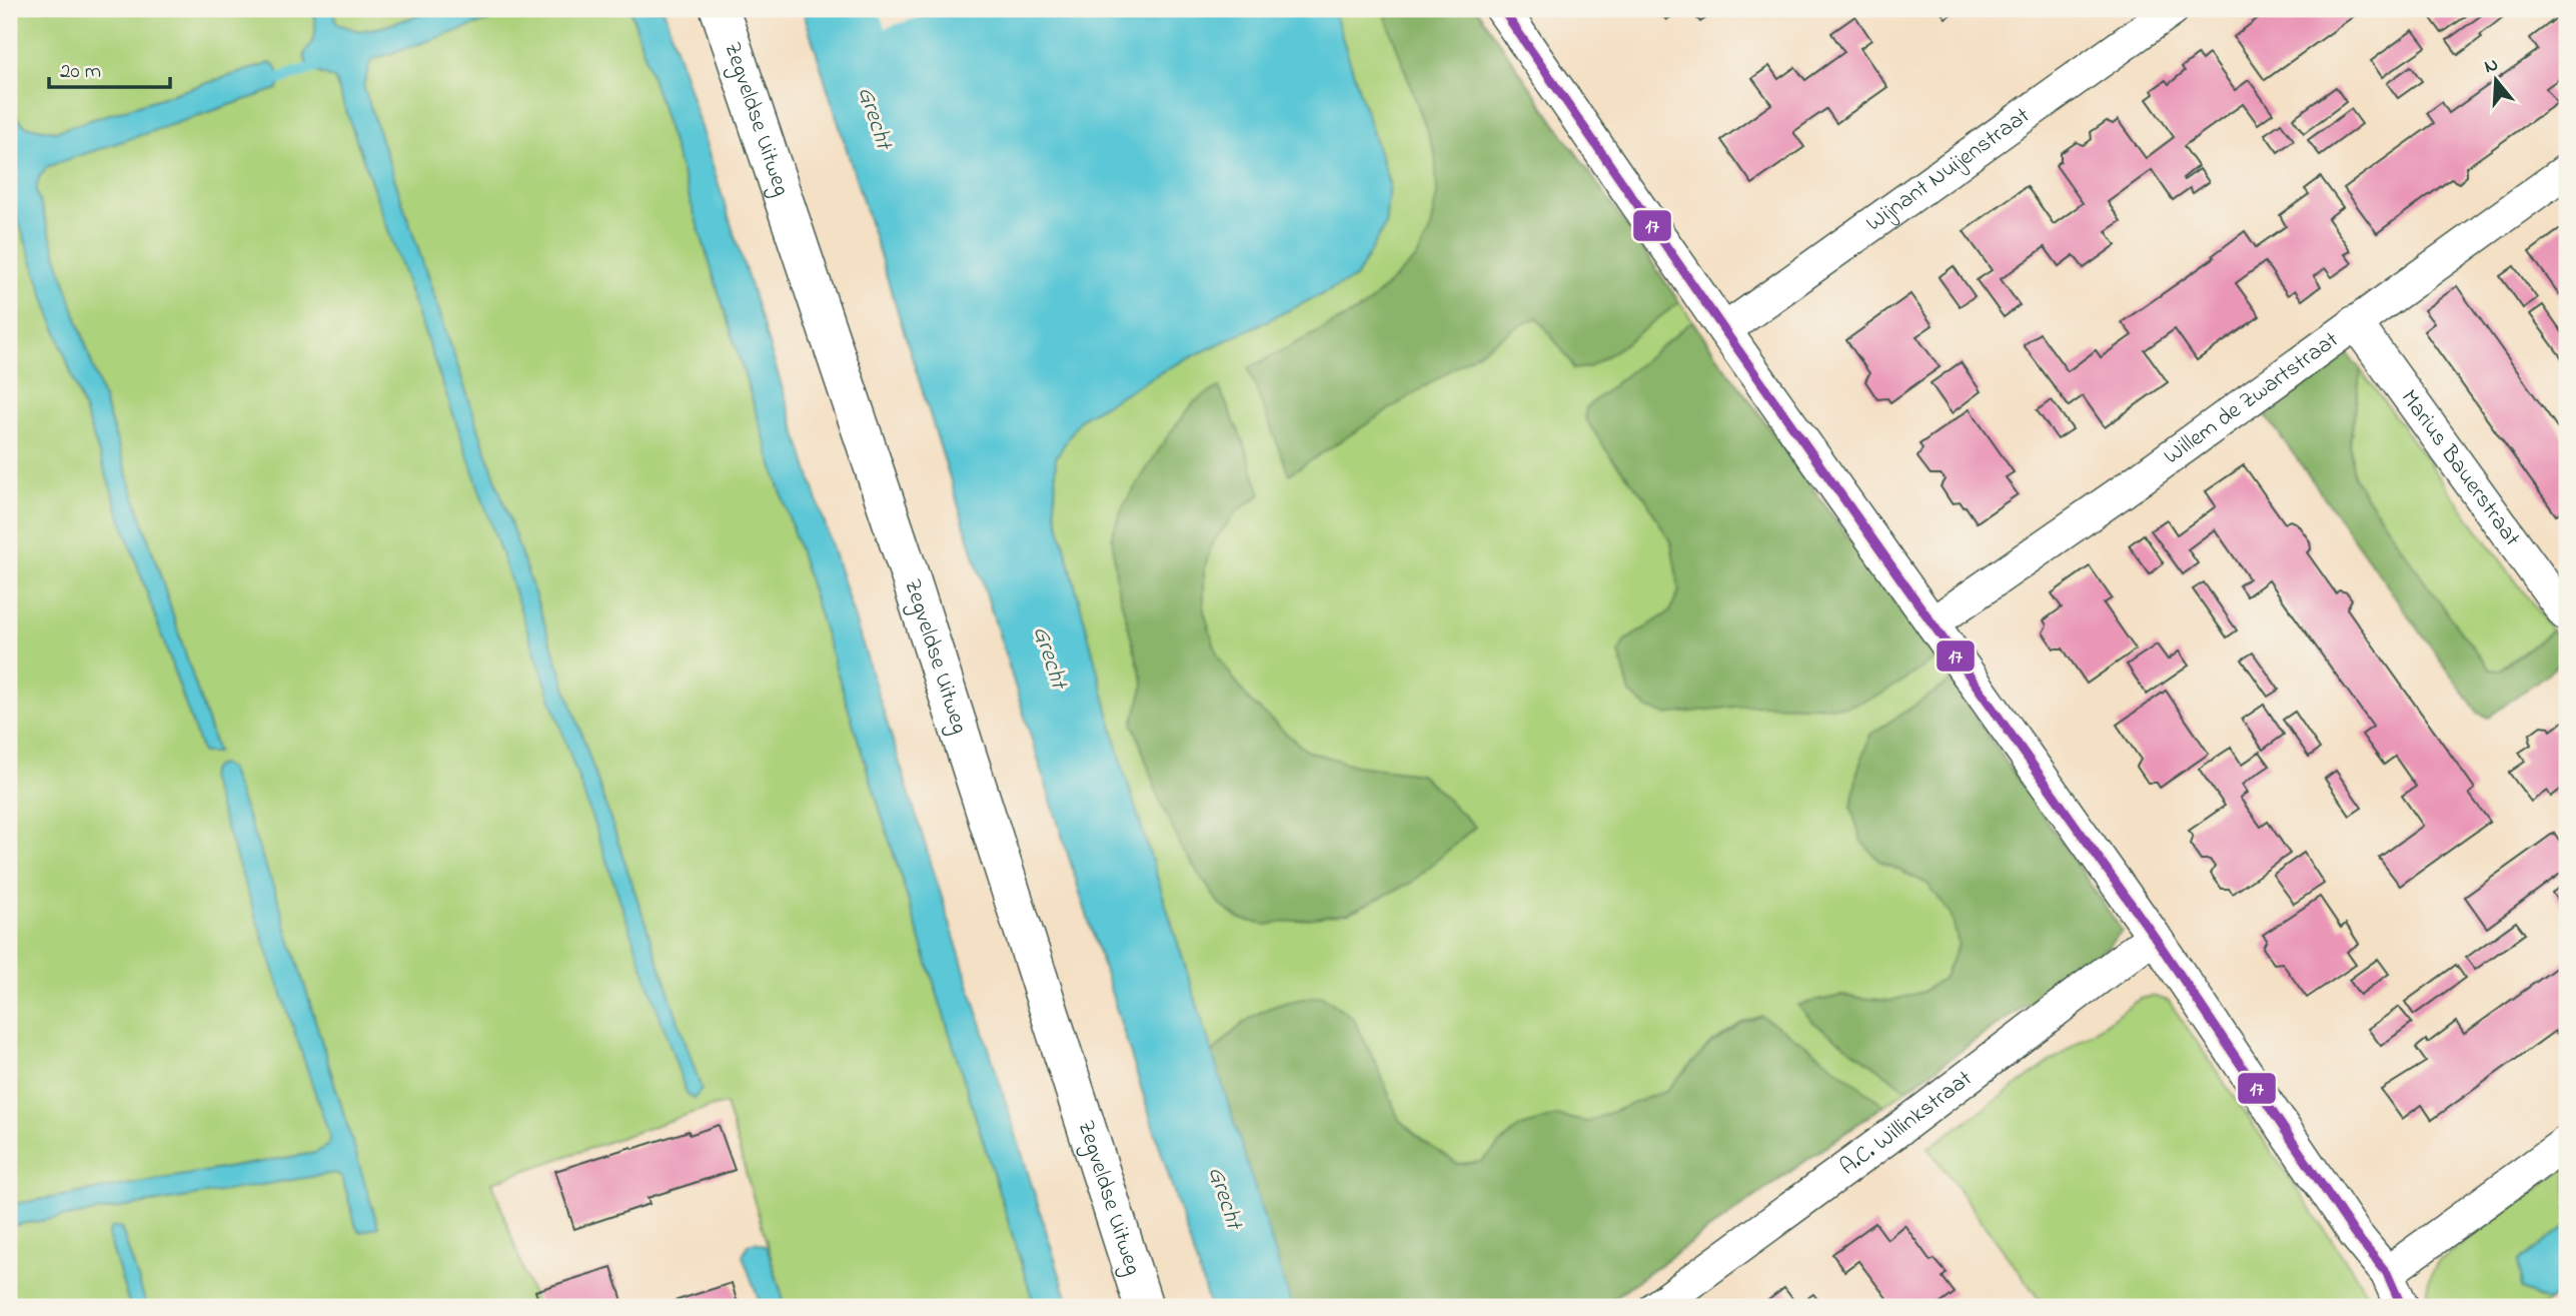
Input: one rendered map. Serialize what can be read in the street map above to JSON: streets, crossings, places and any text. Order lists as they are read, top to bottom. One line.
{"streets":{"street":["Zegveldse Uitweg","Wijnant Nuijenstraat","Willem de Zwartstraat","Marius Bauerstraat","A.C. Willinkstraat"]},"crossings":[["Willem de Zwartstraat","Marius Bauerstraat"]],"water":["Grecht"],"lines":["transit line 17"],"scale_bar":"20 m","north":"top"}
